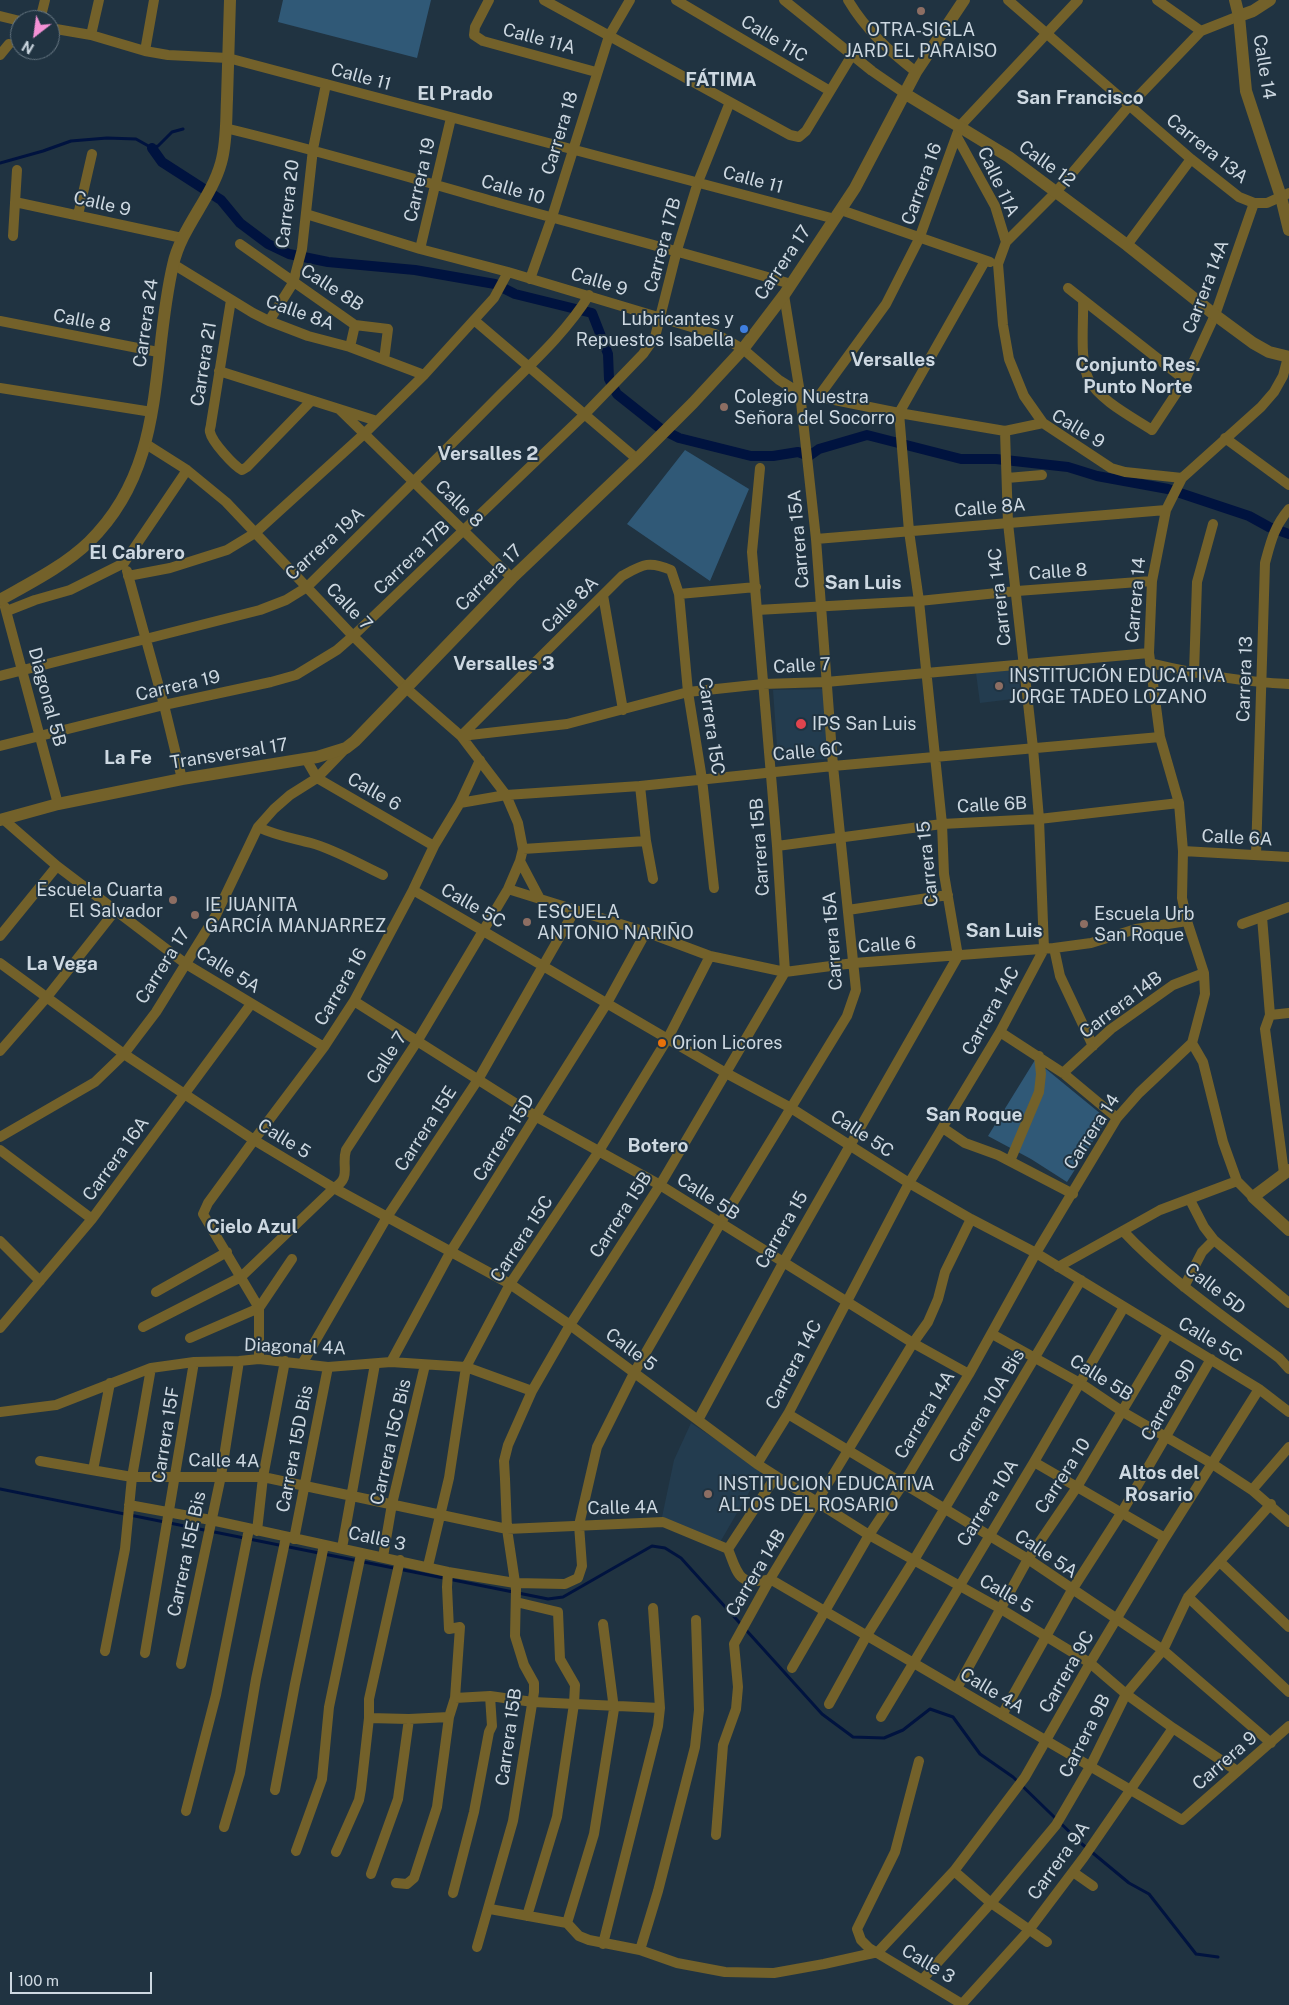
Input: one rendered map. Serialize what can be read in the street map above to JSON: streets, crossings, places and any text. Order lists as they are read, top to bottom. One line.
{"streets":{"street":["Calle 11A","Calle 11C","Calle 14","Calle 11","Carrera 18","Carrera 13A","Calle 12","Carrera 19","Carrera 16","Calle 10","Calle 9","Carrera 20","Carrera 17B","Carrera 17","Carrera 14A","Calle 8B","Calle 8A","Calle 8","Carrera 24","Carrera 21","Carrera 15A","Carrera 19A","Carrera 14C","Carrera 14","Calle 7","Carrera 13","Diagonal 5B","Carrera 15C","Calle 6C","Transversal 17","Calle 6","Calle 6B","Calle 6A","Carrera 15B","Carrera 15","Calle 5C","Calle 5A","Carrera 14B","Carrera 15E","Carrera 15D","Calle 5","Carrera 16A","Calle 5B","Calle 5D","Diagonal 4A","Carrera 9D","Carrera 10A Bis","Carrera 15F","Carrera 15C Bis","Carrera 15D Bis","Calle 4A","Carrera 10","Carrera 10A","Calle 3","Carrera 15E Bis","Carrera 9C","Carrera 9B","Carrera 9","Carrera 9A"]},"crossings":[["Calle 11A","Carrera 18"],["Calle 11A","Calle 12"],["Calle 11A","Carrera 16"],["Calle 14","Carrera 13A"],["Calle 11","Carrera 18"],["Calle 11","Carrera 19"],["Calle 11","Carrera 16"],["Calle 11","Carrera 20"],["Calle 11","Carrera 17B"],["Calle 11","Carrera 17"],["Calle 11","Carrera 24"],["Carrera 18","Calle 10"],["Carrera 18","Calle 9"],["Carrera 13A","Carrera 16"],["Carrera 13A","Carrera 14A"],["Calle 12","Carrera 16"],["Calle 12","Carrera 17"],["Calle 12","Carrera 14A"],["Calle 12","Carrera 14"],["Carrera 19","Calle 10"],["Carrera 19","Calle 9"],["Carrera 19","Carrera 17B"],["Carrera 19","Calle 7"],["Carrera 19","Diagonal 5B"],["Carrera 16","Calle 9"],["Carrera 16","Calle 7"],["Carrera 16","Calle 6C"],["Carrera 16","Calle 6"],["Carrera 16","Calle 5C"],["Carrera 16","Calle 5A"],["Carrera 16","Calle 5"],["Carrera 16","Calle 5B"],["Calle 10","Carrera 20"],["Calle 10","Carrera 17B"],["Calle 10","Carrera 17"],["Calle 10","Carrera 24"],["Calle 10","Carrera 15A"],["Calle 9","Carrera 20"],["Calle 9","Carrera 17B"],["Calle 9","Carrera 17"],["Calle 9","Carrera 24"],["Calle 9","Carrera 15A"],["Calle 9","Carrera 19A"],["Calle 9","Carrera 14C"],["Calle 9","Carrera 14"],["Calle 9","Carrera 15"],["Carrera 20","Calle 8B"],["Carrera 20","Calle 8A"],["Carrera 17B","Calle 8"],["Carrera 17B","Calle 7"],["Carrera 17","Calle 8"],["Carrera 17","Carrera 15A"],["Carrera 17","Calle 7"],["Carrera 17","Transversal 17"],["Carrera 17","Calle 6"],["Carrera 17","Calle 5A"],["Carrera 17","Calle 5"],["Carrera 14A","Carrera 14"],["Carrera 14A","Calle 5C"],["Carrera 14A","Calle 5A"],["Carrera 14A","Calle 5"],["Carrera 14A","Calle 5B"],["Carrera 14A","Calle 4A"],["Calle 8B","Calle 8A"],["Calle 8A","Carrera 24"],["Calle 8A","Carrera 21"],["Calle 8A","Carrera 15A"],["Calle 8A","Carrera 14C"],["Calle 8A","Carrera 14"],["Calle 8A","Calle 7"],["Calle 8A","Carrera 15C"],["Calle 8A","Carrera 15"],["Calle 8","Carrera 24"],["Calle 8","Carrera 21"],["Calle 8","Carrera 15A"],["Calle 8","Carrera 19A"],["Calle 8","Carrera 14C"],["Calle 8","Carrera 14"],["Calle 8","Carrera 15B"],["Calle 8","Carrera 15"],["Carrera 24","Calle 7"],["Carrera 24","Diagonal 5B"],["Carrera 15A","Calle 7"],["Carrera 15A","Calle 6C"],["Carrera 15A","Calle 6"],["Carrera 15A","Calle 6B"],["Carrera 15A","Calle 5C"],["Carrera 15A","Calle 5"],["Carrera 15A","Calle 5B"],["Carrera 15A","Calle 4A"],["Carrera 15A","Calle 3"],["Carrera 19A","Calle 7"],["Carrera 19A","Diagonal 5B"],["Carrera 14C","Calle 7"],["Carrera 14C","Calle 6C"],["Carrera 14C","Calle 6"],["Carrera 14C","Calle 6B"],["Carrera 14C","Calle 5C"],["Carrera 14C","Calle 5A"],["Carrera 14C","Calle 5"],["Carrera 14C","Calle 5B"],["Carrera 14","Calle 7"],["Carrera 14","Calle 6C"],["Carrera 14","Calle 6"],["Carrera 14","Calle 6B"],["Carrera 14","Calle 6A"],["Carrera 14","Calle 5C"],["Carrera 14","Carrera 14B"],["Calle 7","Carrera 13"],["Calle 7","Carrera 15C"],["Calle 7","Calle 6C"],["Calle 7","Calle 6"],["Calle 7","Carrera 15B"],["Calle 7","Carrera 15"],["Calle 7","Calle 5C"],["Calle 7","Calle 5"],["Calle 7","Calle 5B"],["Carrera 13","Calle 6A"],["Diagonal 5B","Transversal 17"],["Carrera 15C","Calle 6C"],["Carrera 15C","Calle 6"],["Carrera 15C","Calle 5C"],["Carrera 15C","Calle 5"],["Carrera 15C","Calle 5B"],["Carrera 15C","Diagonal 4A"],["Carrera 15C","Calle 4A"],["Carrera 15C","Calle 3"],["Calle 6C","Carrera 15B"],["Calle 6C","Carrera 15"],["Transversal 17","Calle 6"],["Transversal 17","Calle 5A"],["Calle 6","Carrera 15B"],["Calle 6","Carrera 15"],["Calle 6","Carrera 15E"],["Calle 6","Carrera 15D"],["Calle 6B","Carrera 15B"],["Calle 6B","Carrera 15"],["Carrera 15B","Calle 5C"],["Carrera 15B","Calle 5"],["Carrera 15B","Calle 5B"],["Carrera 15B","Diagonal 4A"],["Carrera 15B","Calle 4A"],["Carrera 15B","Calle 3"],["Carrera 15","Calle 5C"],["Carrera 15","Calle 5"],["Carrera 15","Calle 5B"],["Calle 5C","Carrera 14B"],["Calle 5C","Carrera 15E"],["Calle 5C","Carrera 15D"],["Calle 5C","Carrera 9D"],["Calle 5C","Carrera 10A Bis"],["Calle 5C","Carrera 10"],["Calle 5C","Carrera 10A"],["Calle 5C","Carrera 9C"],["Calle 5A","Carrera 14B"],["Calle 5A","Carrera 16A"],["Calle 5A","Carrera 9D"],["Calle 5A","Carrera 10A Bis"],["Calle 5A","Carrera 10"],["Calle 5A","Carrera 10A"],["Calle 5A","Carrera 9C"],["Calle 5A","Carrera 9B"],["Calle 5A","Carrera 9"],["Carrera 14B","Calle 5"],["Carrera 14B","Calle 5B"],["Carrera 14B","Calle 4A"],["Carrera 15E","Calle 5"],["Carrera 15E","Calle 5B"],["Carrera 15E","Diagonal 4A"],["Carrera 15D","Calle 5"],["Carrera 15D","Calle 5B"],["Carrera 15D","Diagonal 4A"],["Calle 5","Carrera 16A"],["Calle 5","Carrera 9D"],["Calle 5","Carrera 10A Bis"],["Calle 5","Carrera 10"],["Calle 5","Carrera 10A"],["Calle 5","Carrera 9C"],["Calle 5","Carrera 9B"],["Calle 5","Carrera 9"],["Calle 5","Carrera 9A"],["Calle 5B","Carrera 9D"],["Calle 5B","Carrera 10A Bis"],["Calle 5B","Carrera 10"],["Calle 5B","Carrera 10A"],["Calle 5B","Carrera 9C"],["Calle 5B","Carrera 9B"],["Diagonal 4A","Carrera 15F"],["Diagonal 4A","Carrera 15C Bis"],["Diagonal 4A","Carrera 15D Bis"],["Diagonal 4A","Carrera 15E Bis"],["Carrera 9D","Calle 4A"],["Carrera 10A Bis","Calle 4A"],["Carrera 15F","Calle 4A"],["Carrera 15F","Calle 3"],["Carrera 15C Bis","Calle 4A"],["Carrera 15C Bis","Calle 3"],["Carrera 15D Bis","Calle 4A"],["Carrera 15D Bis","Calle 3"],["Calle 4A","Carrera 10"],["Calle 4A","Carrera 10A"],["Calle 4A","Carrera 15E Bis"],["Calle 4A","Carrera 9C"],["Calle 4A","Carrera 9B"],["Calle 4A","Carrera 9"],["Calle 4A","Carrera 9A"],["Calle 3","Carrera 15E Bis"],["Calle 3","Carrera 9C"],["Calle 3","Carrera 9B"],["Calle 3","Carrera 9A"]],"districts":["FÁTIMA","El Prado","San Francisco","Versalles","Conjunto Res. Punto Norte","Versalles 2","El Cabrero","San Luis","Versalles 3","La Fe","San Luis","La Vega","San Roque","Botero","Cielo Azul","Altos del Rosario"],"places":["OTRA-SIGLA JARD EL PARAISO","Lubricantes y Repuestos Isabella","Colegio Nuestra Señora del Socorro","INSTITUCIÓN EDUCATIVA JORGE TADEO LOZANO","IPS San Luis","Escuela Cuarta El Salvador","IE JUANITA GARCÍA MANJARREZ","ESCUELA ANTONIO NARIÑO","Escuela Urb San Roque","Orion Licores","INSTITUCION EDUCATIVA ALTOS DEL ROSARIO"],"scale_bar":"100 m","north":"bottom left"}
